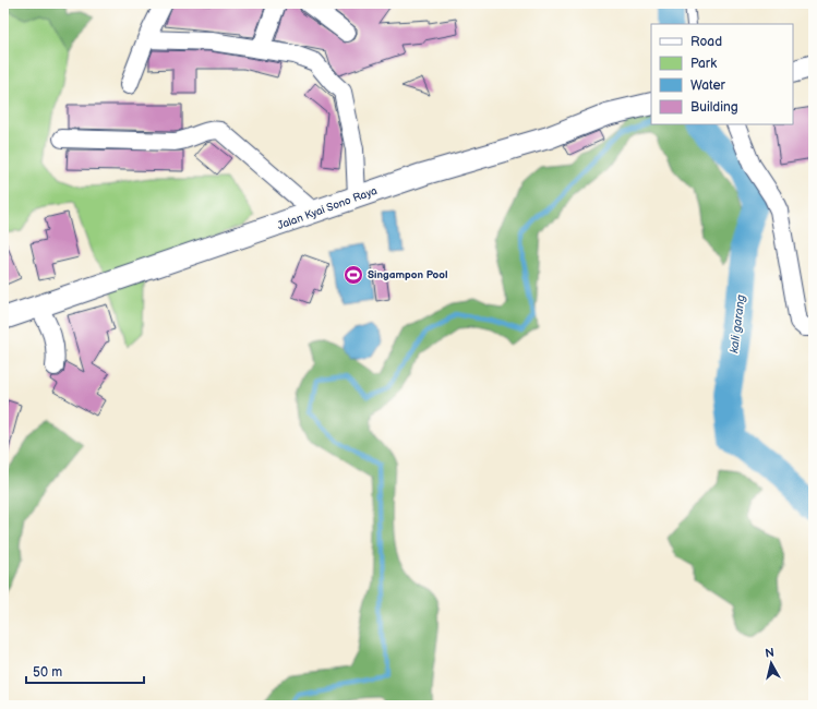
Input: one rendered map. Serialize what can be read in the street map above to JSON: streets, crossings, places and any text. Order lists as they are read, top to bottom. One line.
{"streets":{"street":["Jalan Kyai Sono Raya"]},"water":["kali garang"],"places":{"sports":["Singampon Pool"]},"legend":["Road","Park","Water","Building"],"scale_bar":"50 m","north":"top"}
